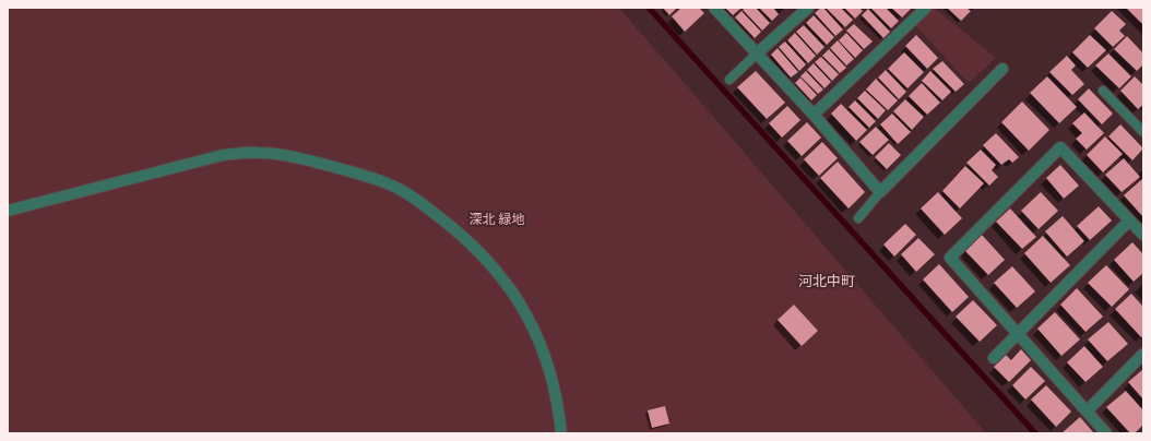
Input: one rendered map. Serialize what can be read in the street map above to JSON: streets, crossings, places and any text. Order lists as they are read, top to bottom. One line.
{"districts":["河北中町"],"parks":["深北 緑地"]}
